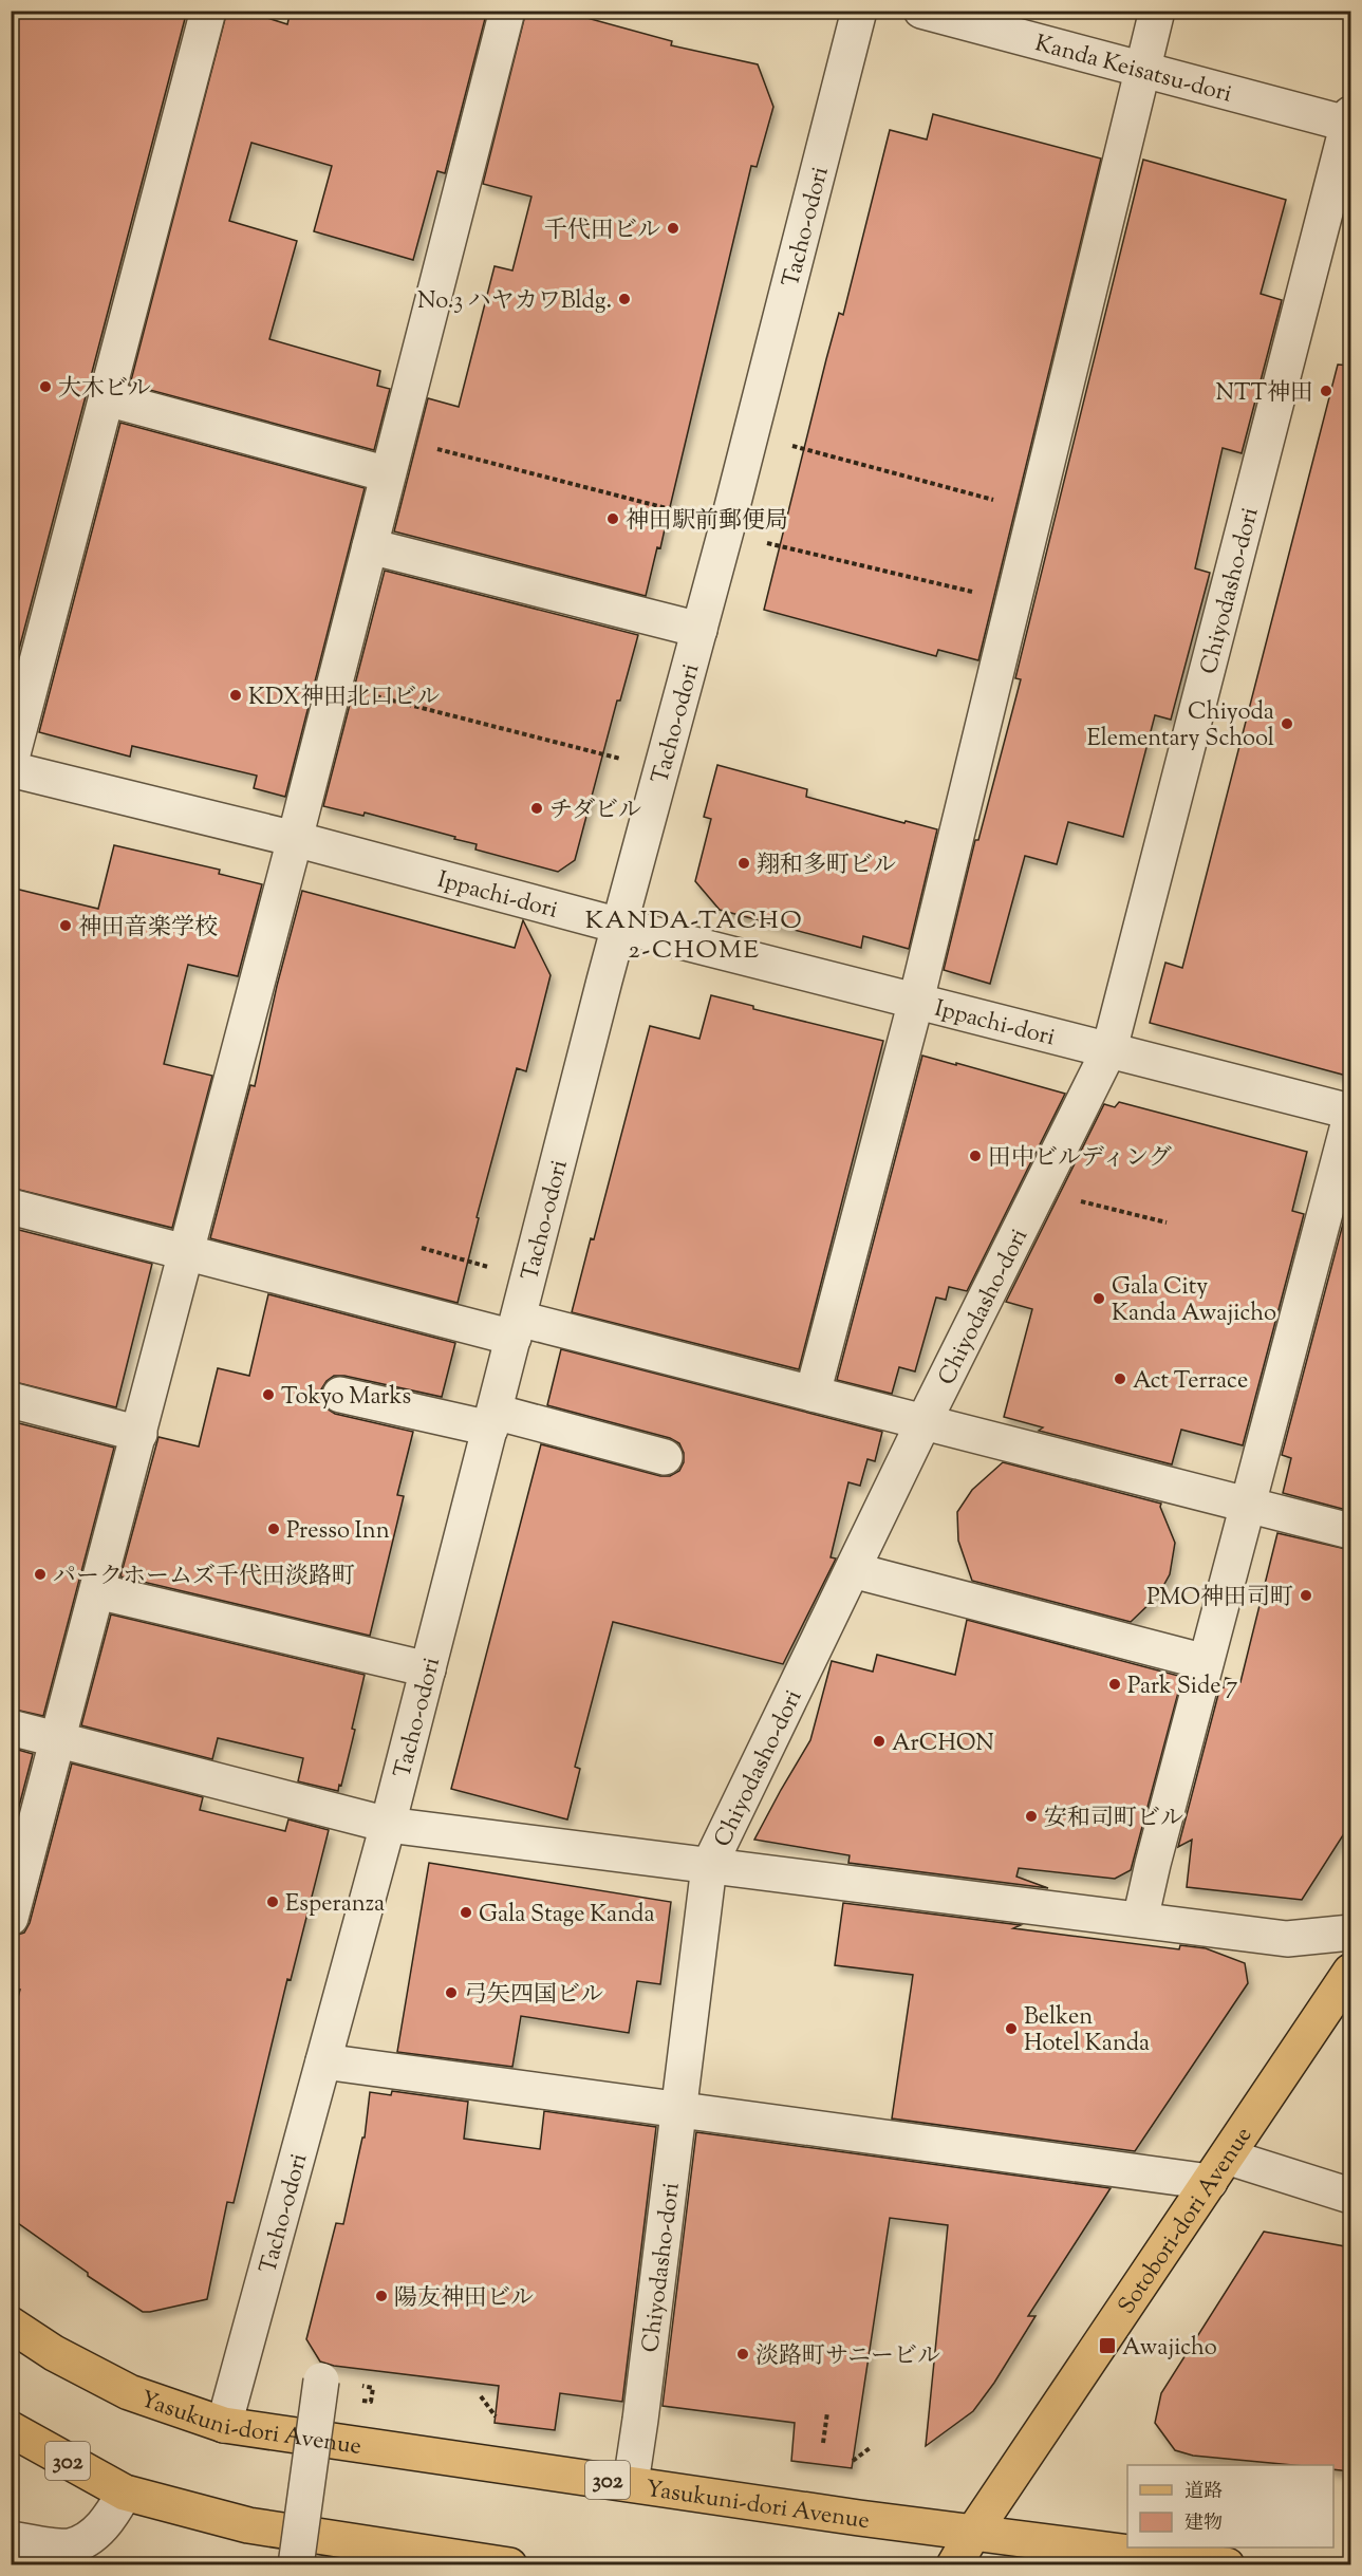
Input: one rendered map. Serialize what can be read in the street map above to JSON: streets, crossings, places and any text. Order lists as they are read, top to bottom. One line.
{"streets":{"main road":["Sotobori-dori Avenue","Yasukuni-dori Avenue","302"],"street":["Kanda Keisatsu-dori","Tacho-odori","Chiyodasho-dori","Ippachi-dori"]},"crossings":[["Kanda Keisatsu-dori","Chiyodasho-dori"],["Tacho-odori","Ippachi-dori"],["Tacho-odori","Yasukuni-dori Avenue"],["Chiyodasho-dori","Ippachi-dori"],["Chiyodasho-dori","Yasukuni-dori Avenue"],["Sotobori-dori Avenue","Yasukuni-dori Avenue"]],"districts":["KANDA-TACHO 2-CHOME"],"places":{"other":["千代田ビル","No.3 ハヤカワBldg.","大木ビル","NTT神田","神田駅前郵便局","KDX神田北口ビル","Chiyoda Elementary School","チダビル","翔和多町ビル","神田音楽学校","田中ビルディング","Gala City Kanda Awajicho","Act Terrace","Tokyo Marks","Presso Inn","パークホームズ千代田淡路町","PMO神田司町","Park Side 7","ArCHON","安和司町ビル","Esperanza","Gala Stage Kanda","弓矢四国ビル","Belken Hotel Kanda","陽友神田ビル","淡路町サニービル"],"transit":["Awajicho"]},"legend":["道路","建物"]}
